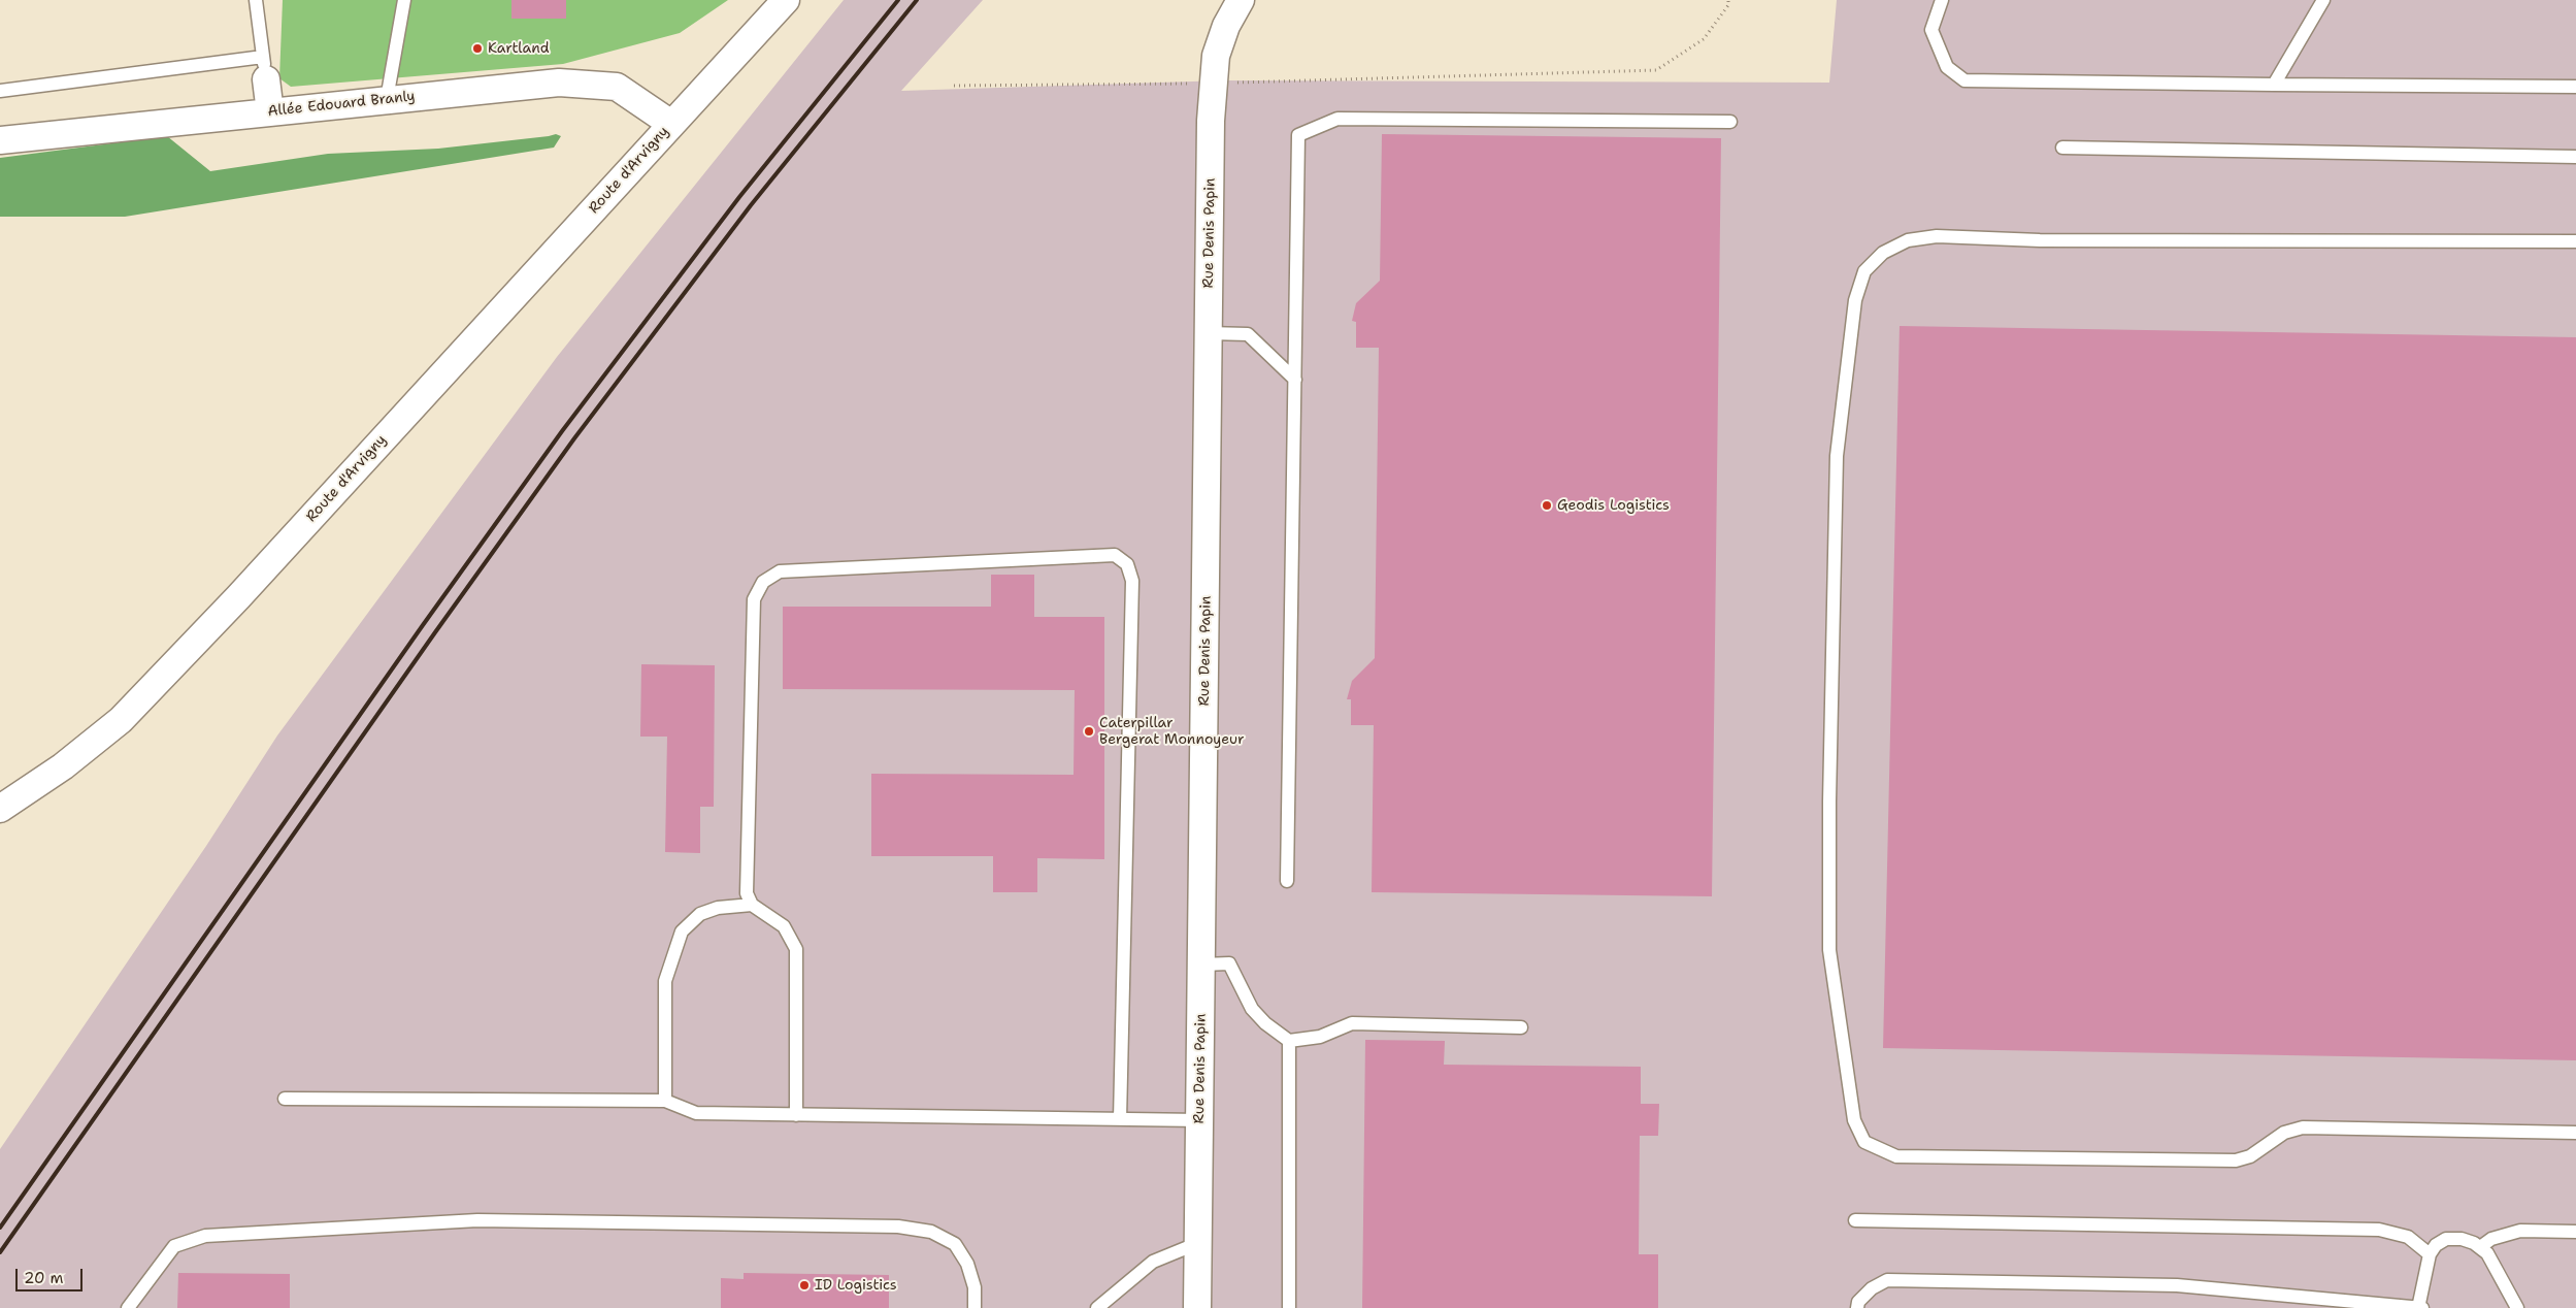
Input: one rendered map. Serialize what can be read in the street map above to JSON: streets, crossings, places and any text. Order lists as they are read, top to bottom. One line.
{"streets":{"street":["Allée Edouard Branly","Route d'Arvigny","Rue Denis Papin"]},"crossings":[["Allée Edouard Branly","Route d'Arvigny"]],"places":["Kartland","Geodis Logistics","Caterpillar Bergerat Monnoyeur","ID Logistics"],"scale_bar":"20 m"}
